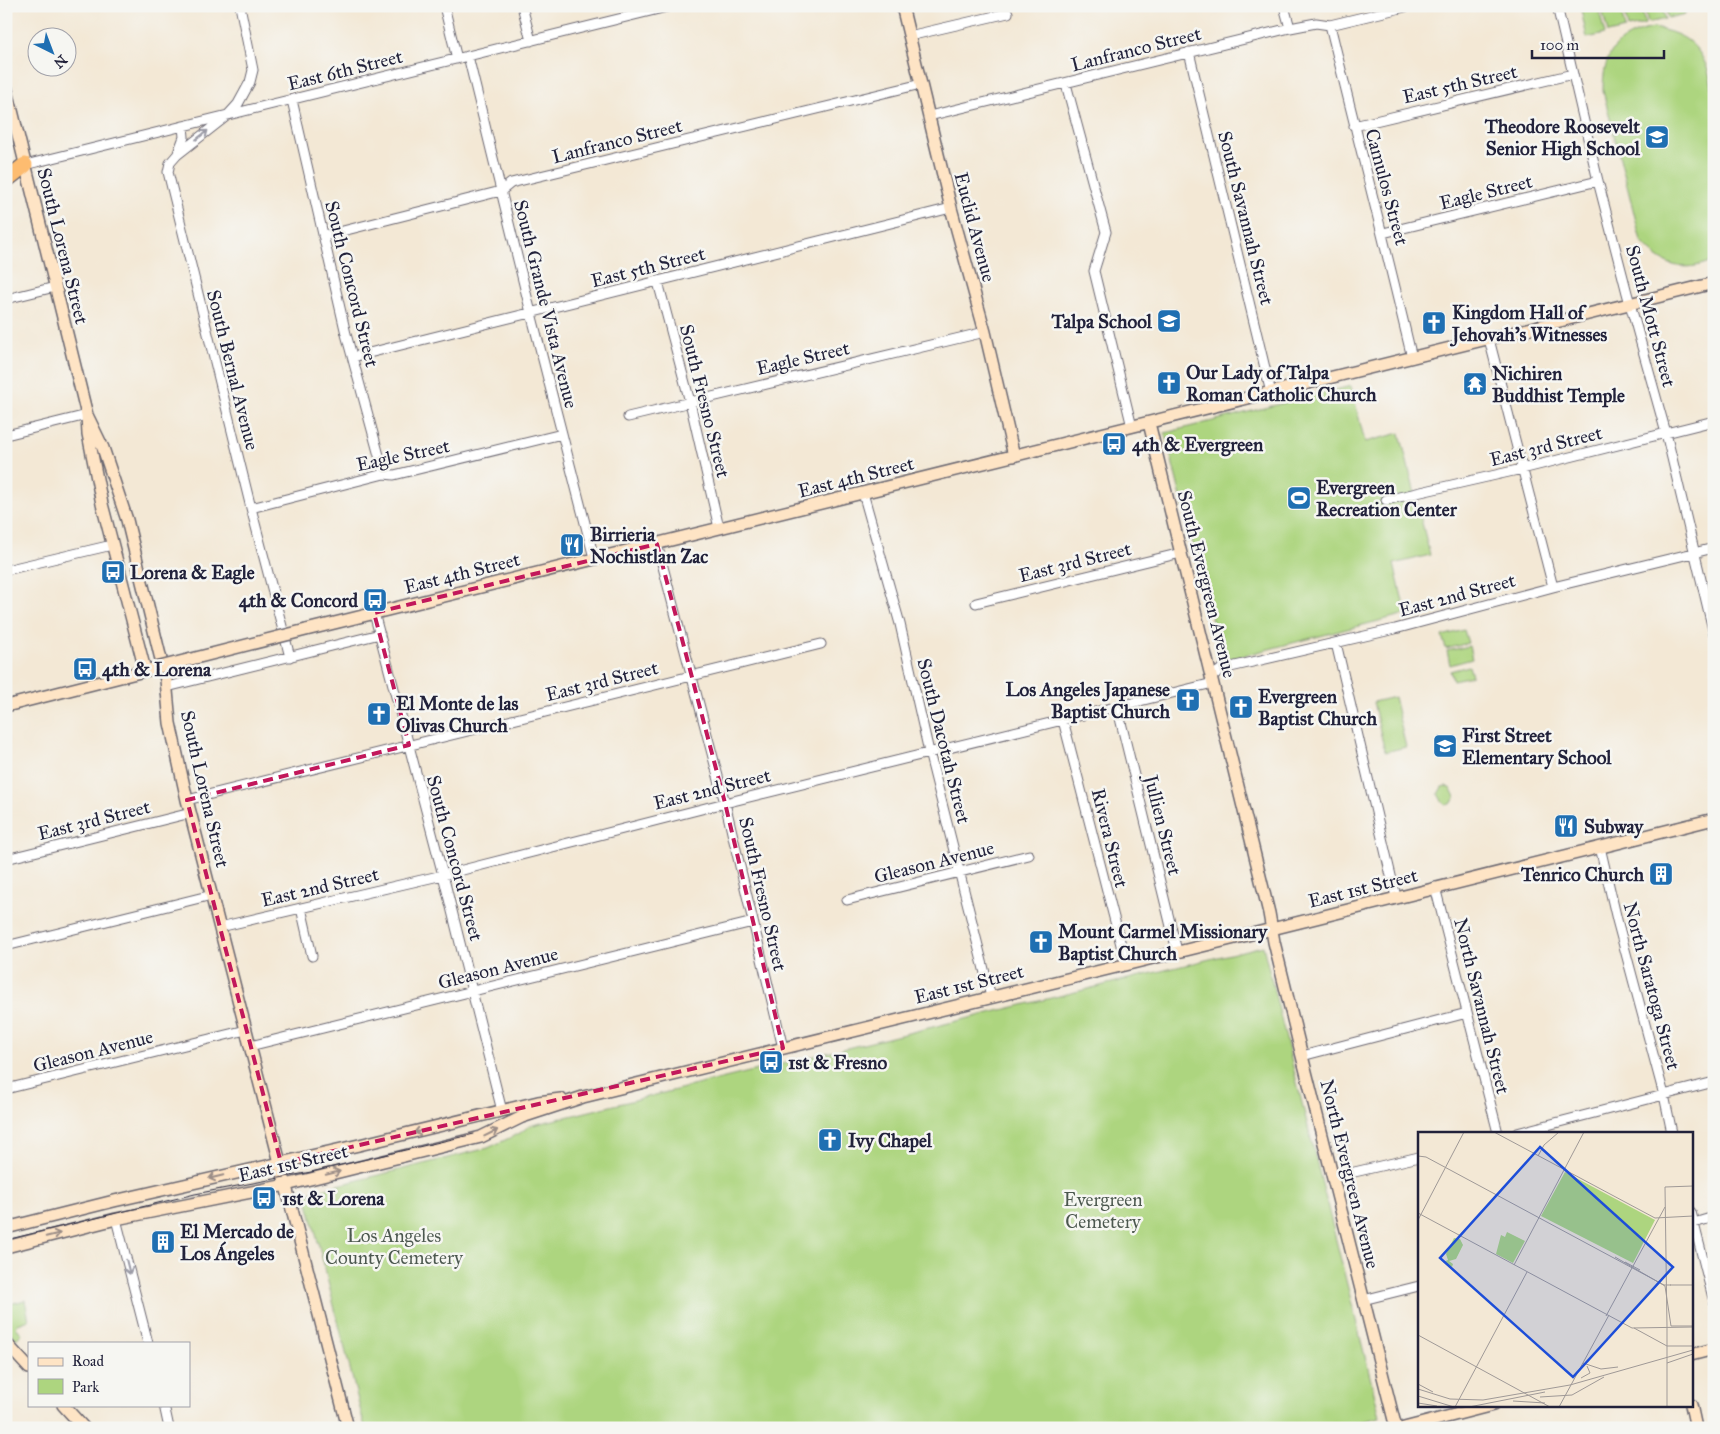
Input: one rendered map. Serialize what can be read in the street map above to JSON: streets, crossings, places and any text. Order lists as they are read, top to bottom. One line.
{"streets":{"street":["Lanfranco Street","East 6th Street","East 5th Street","Camulos Street","Eagle Street","South Savannah Street","Euclid Avenue","South Lorena Street","South Concord Street","South Grande Vista Avenue","South Mott Street","South Bernal Avenue","South Fresno Street","East 3rd Street","East 4th Street","South Evergreen Avenue","East 2nd Street","South Dacotah Street","Jullien Street","Rivera Street","Gleason Avenue","East 1st Street","North Saratoga Street","North Savannah Street","North Evergreen Avenue"]},"crossings":[["Lanfranco Street","Camulos Street"],["Lanfranco Street","South Savannah Street"],["Lanfranco Street","Euclid Avenue"],["Lanfranco Street","South Concord Street"],["Lanfranco Street","South Grande Vista Avenue"],["East 6th Street","South Lorena Street"],["East 6th Street","South Concord Street"],["East 6th Street","South Grande Vista Avenue"],["East 6th Street","South Bernal Avenue"],["East 5th Street","Camulos Street"],["East 5th Street","Euclid Avenue"],["East 5th Street","South Concord Street"],["East 5th Street","South Grande Vista Avenue"],["East 5th Street","South Mott Street"],["East 5th Street","South Fresno Street"],["Camulos Street","Eagle Street"],["Camulos Street","East 4th Street"],["Eagle Street","Euclid Avenue"],["Eagle Street","South Concord Street"],["Eagle Street","South Grande Vista Avenue"],["Eagle Street","South Mott Street"],["Eagle Street","South Bernal Avenue"],["Eagle Street","South Fresno Street"],["South Savannah Street","East 4th Street"],["Euclid Avenue","East 4th Street"],["South Lorena Street","East 3rd Street"],["South Lorena Street","East 4th Street"],["South Lorena Street","East 2nd Street"],["South Lorena Street","Gleason Avenue"],["South Lorena Street","East 1st Street"],["South Concord Street","East 3rd Street"],["South Concord Street","East 4th Street"],["South Concord Street","East 2nd Street"],["South Concord Street","Gleason Avenue"],["South Concord Street","East 1st Street"],["South Grande Vista Avenue","East 4th Street"],["South Mott Street","East 3rd Street"],["South Mott Street","East 4th Street"],["South Mott Street","East 2nd Street"],["South Fresno Street","East 3rd Street"],["South Fresno Street","East 4th Street"],["South Fresno Street","East 2nd Street"],["South Fresno Street","Gleason Avenue"],["South Fresno Street","East 1st Street"],["East 3rd Street","South Evergreen Avenue"],["East 4th Street","South Evergreen Avenue"],["East 4th Street","South Dacotah Street"],["South Evergreen Avenue","East 2nd Street"],["South Evergreen Avenue","East 1st Street"],["South Evergreen Avenue","North Evergreen Avenue"],["East 2nd Street","South Dacotah Street"],["East 2nd Street","Jullien Street"],["East 2nd Street","Rivera Street"],["South Dacotah Street","Gleason Avenue"],["South Dacotah Street","East 1st Street"],["Jullien Street","East 1st Street"],["Rivera Street","East 1st Street"],["East 1st Street","North Saratoga Street"],["East 1st Street","North Savannah Street"],["East 1st Street","North Evergreen Avenue"]],"parks":["Evergreen Cemetery","Los Angeles County Cemetery"],"places":{"school or university":["Theodore Roosevelt Senior High School","Talpa School","First Street Elementary School"],"church":["Kingdom Hall of Jehovah's Witnesses","Our Lady of Talpa Roman Catholic Church","Los Angeles Japanese Baptist Church","Evergreen Baptist Church","El Monte de las Olivas Church","Mount Carmel Missionary Baptist Church","Ivy Chapel"],"temple":["Nichiren Buddhist Temple"],"bus stop":["4th & Evergreen","Lorena & Eagle","4th & Concord","4th & Lorena","1st & Fresno","1st & Lorena"],"sports":["Evergreen Recreation Center"],"restaurant":["Birrieria Nochistlan Zac","Subway"],"building":["Tenrico Church","El Mercado de Los Ángeles"]},"legend":["Road","Park"],"scale_bar":"100 m","north":"bottom right"}
